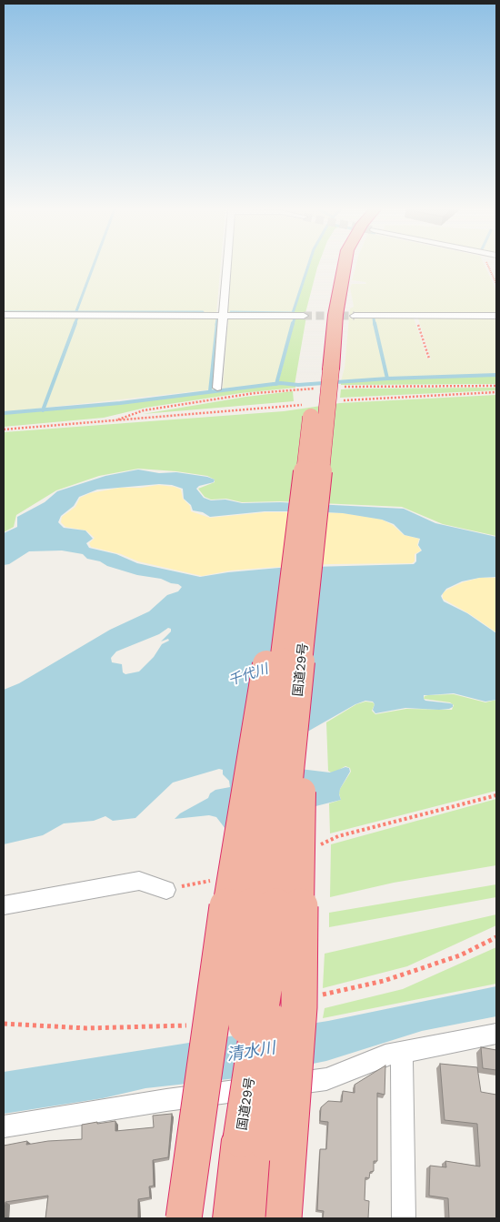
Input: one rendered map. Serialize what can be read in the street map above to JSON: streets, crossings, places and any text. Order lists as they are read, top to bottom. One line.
{"streets":{"highway":["国道29号"]},"water":["千代川","清水川"]}
